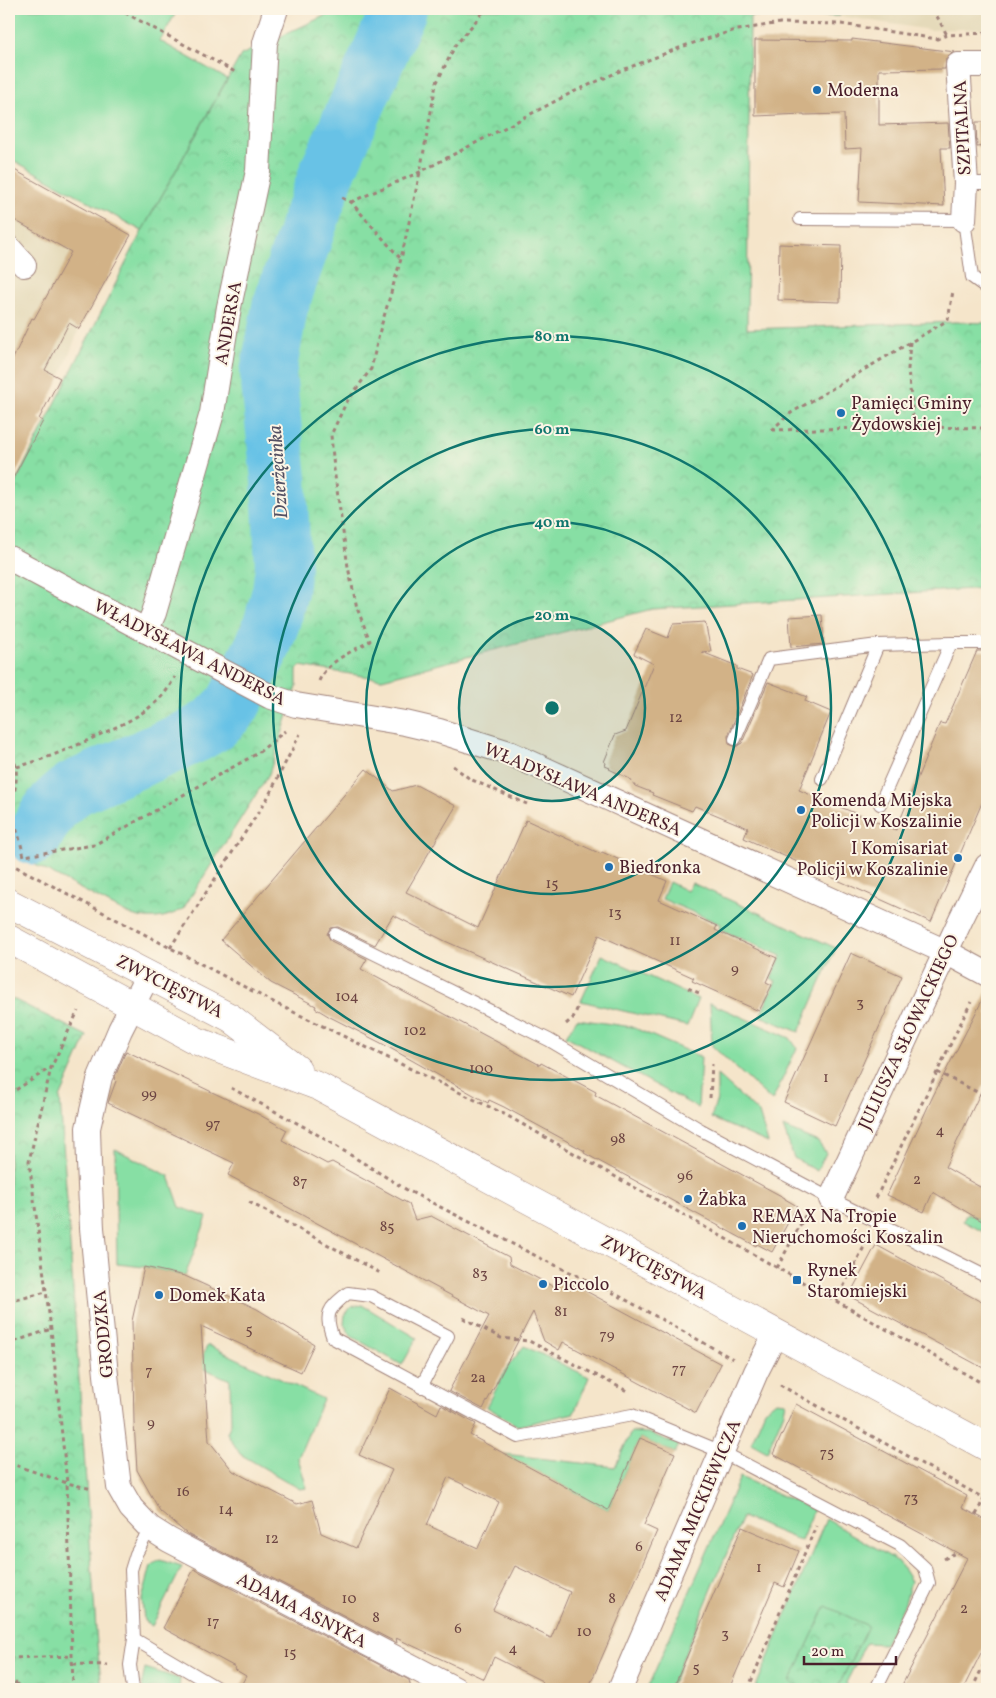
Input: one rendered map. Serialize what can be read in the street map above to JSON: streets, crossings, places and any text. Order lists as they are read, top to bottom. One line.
{"streets":{"street":["SZPITALNA","ANDERSA","WŁADYSŁAWA ANDERSA","ZWYCIĘSTWA","JULIUSZA SŁOWACKIEGO","GRODZKA","ADAMA MICKIEWICZA","ADAMA ASNYKA"]},"crossings":[["ANDERSA","WŁADYSŁAWA ANDERSA"],["WŁADYSŁAWA ANDERSA","JULIUSZA SŁOWACKIEGO"],["ZWYCIĘSTWA","GRODZKA"],["ZWYCIĘSTWA","ADAMA MICKIEWICZA"],["GRODZKA","ADAMA ASNYKA"]],"water":["Dzierżęcinka"],"places":{"other":["Moderna","Pamięci Gminy Żydowskiej","Komenda Miejska Policji w Koszalinie","I Komisariat Policji w Koszalinie","Biedronka","Żabka","REMAX Na Tropie Nieruchomości Koszalin","Piccolo","Domek Kata"],"transit":["Rynek Staromiejski"]},"house_numbers":["12","15","13","11","9","104","3","102","100","1","99","97","4","98","96","2","87","85","83","81","5","79","77","7","2a","9","75","16","73","14","12","6","1","10","8","2","8","17","6","10","3","4","15","5"],"scale_bar":"20 m","rings":["80 m","60 m","40 m","20 m"]}
